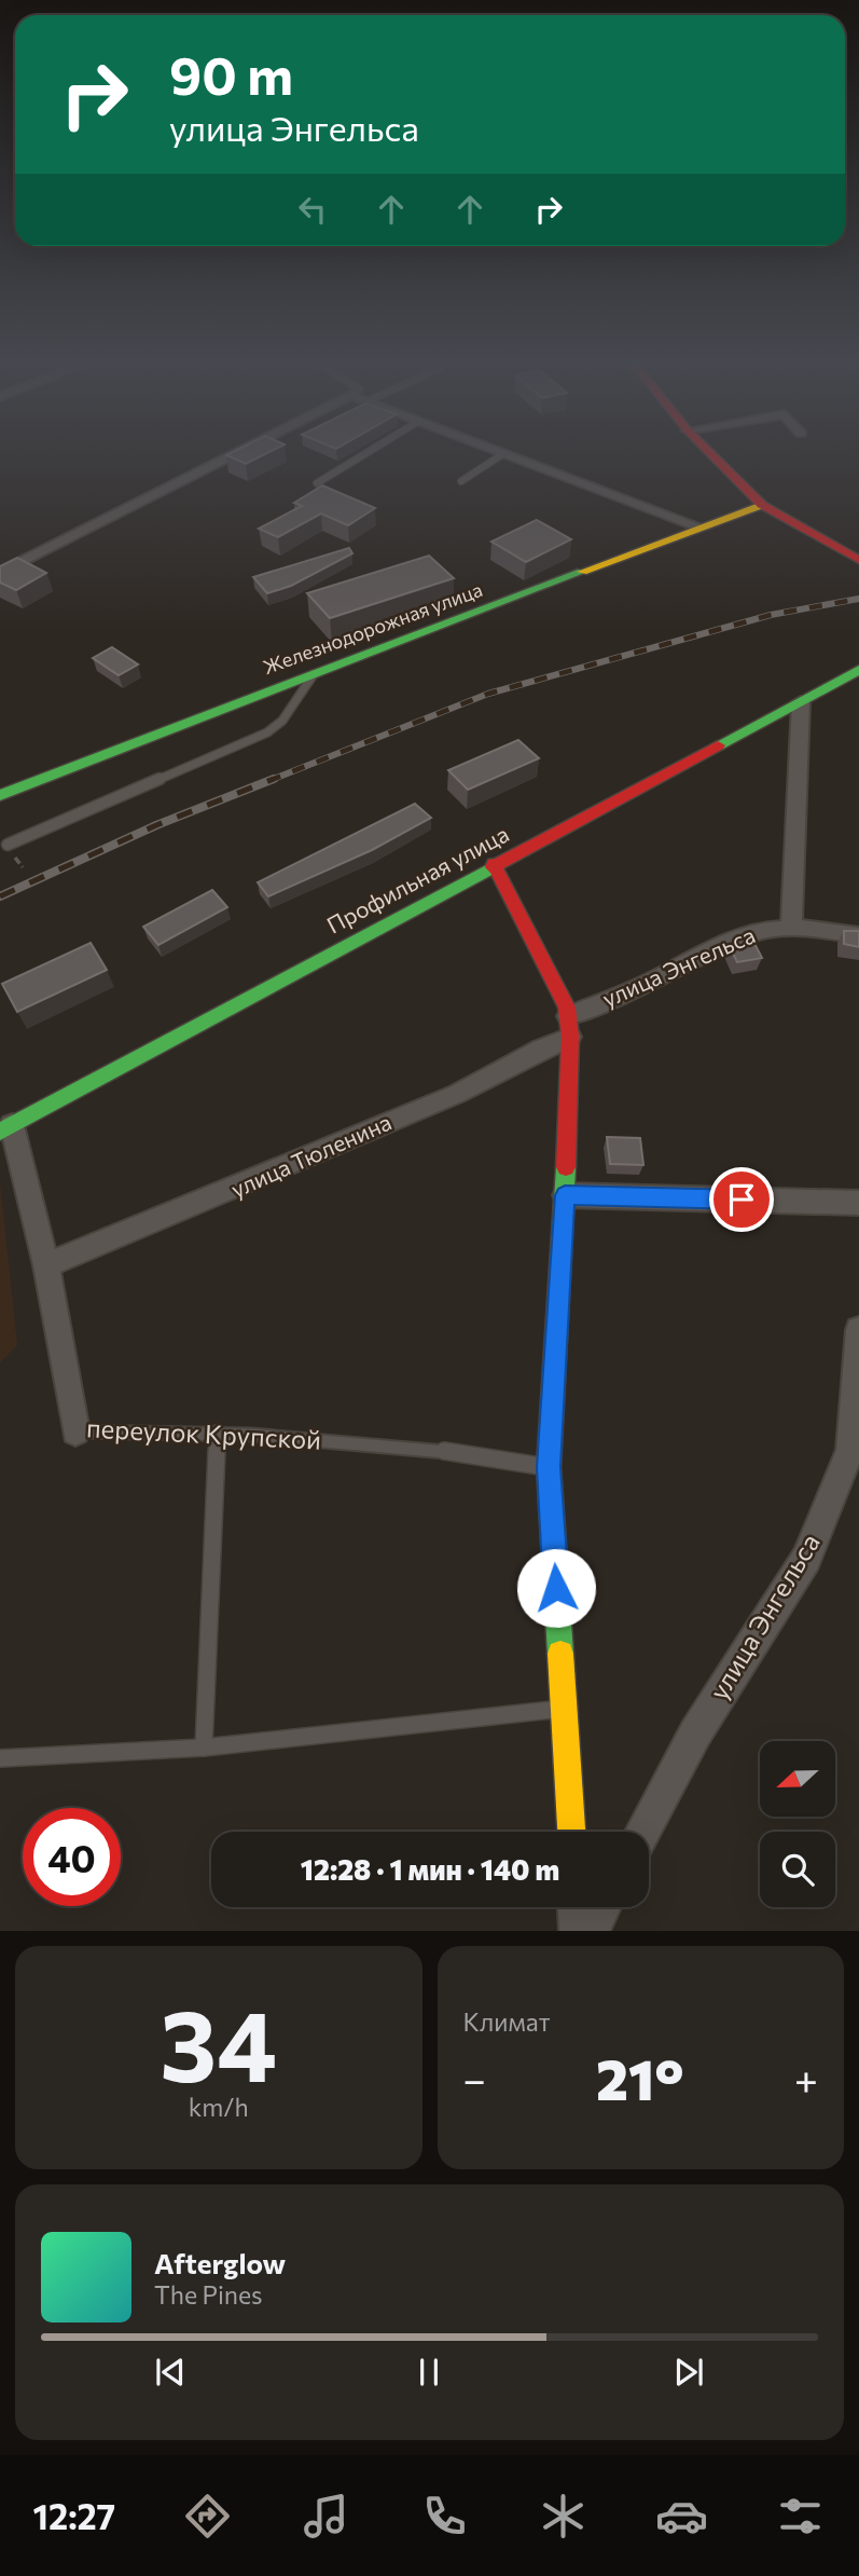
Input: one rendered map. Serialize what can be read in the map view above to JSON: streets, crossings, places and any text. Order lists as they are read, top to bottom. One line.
{"streets":{"street":["Железнодорожная улица","Профильная улица","улица Энгельса","улица Тюленина","переулок Крупской"]},"crossings":[["Профильная улица","переулок Крупской"],["улица Энгельса","улица Тюленина"],["улица Тюленина","переулок Крупской"]],"north":"left","page":{"turn":["90 m","улица Энгельса"],"limit":"40","trip":"12:28 · 1 мин · 140 m","tile":[["34","km/h"],"Климат"],"heat":["−","21°","+"],"song":["Afterglow","The Pines"],"tabs":"12:27"}}
